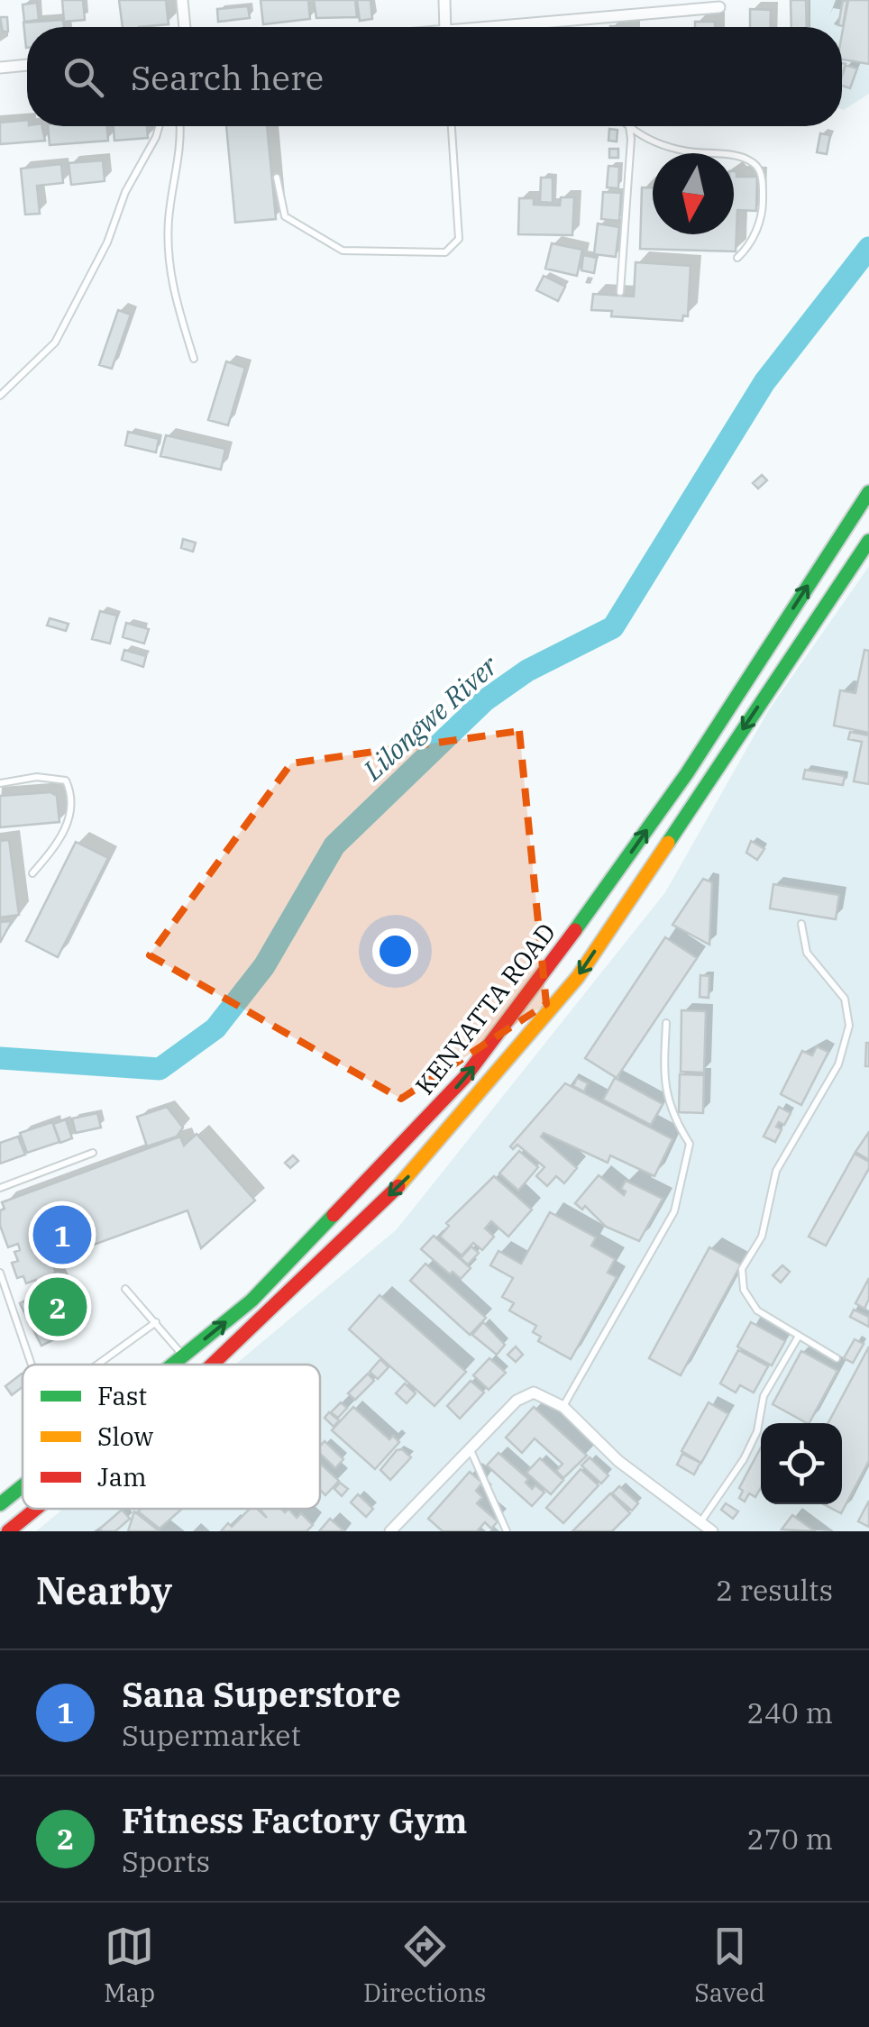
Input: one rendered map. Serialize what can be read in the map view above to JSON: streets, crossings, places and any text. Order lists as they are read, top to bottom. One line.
{"streets":{"main road":["KENYATTA ROAD"]},"water":["Lilongwe River"],"legend":["Fast","Slow","Jam"],"north":"bottom","page":{"search":"Search here","pins":["1","2"],"heading":["Nearby","2 results"],"list":[{"mark":"1","name":"Sana Superstore","note":"Supermarket","value":"240 m"},{"mark":"2","name":"Fitness Factory Gym","note":"Sports","value":"270 m"}],"nav":["Map","Directions","Saved"]}}
